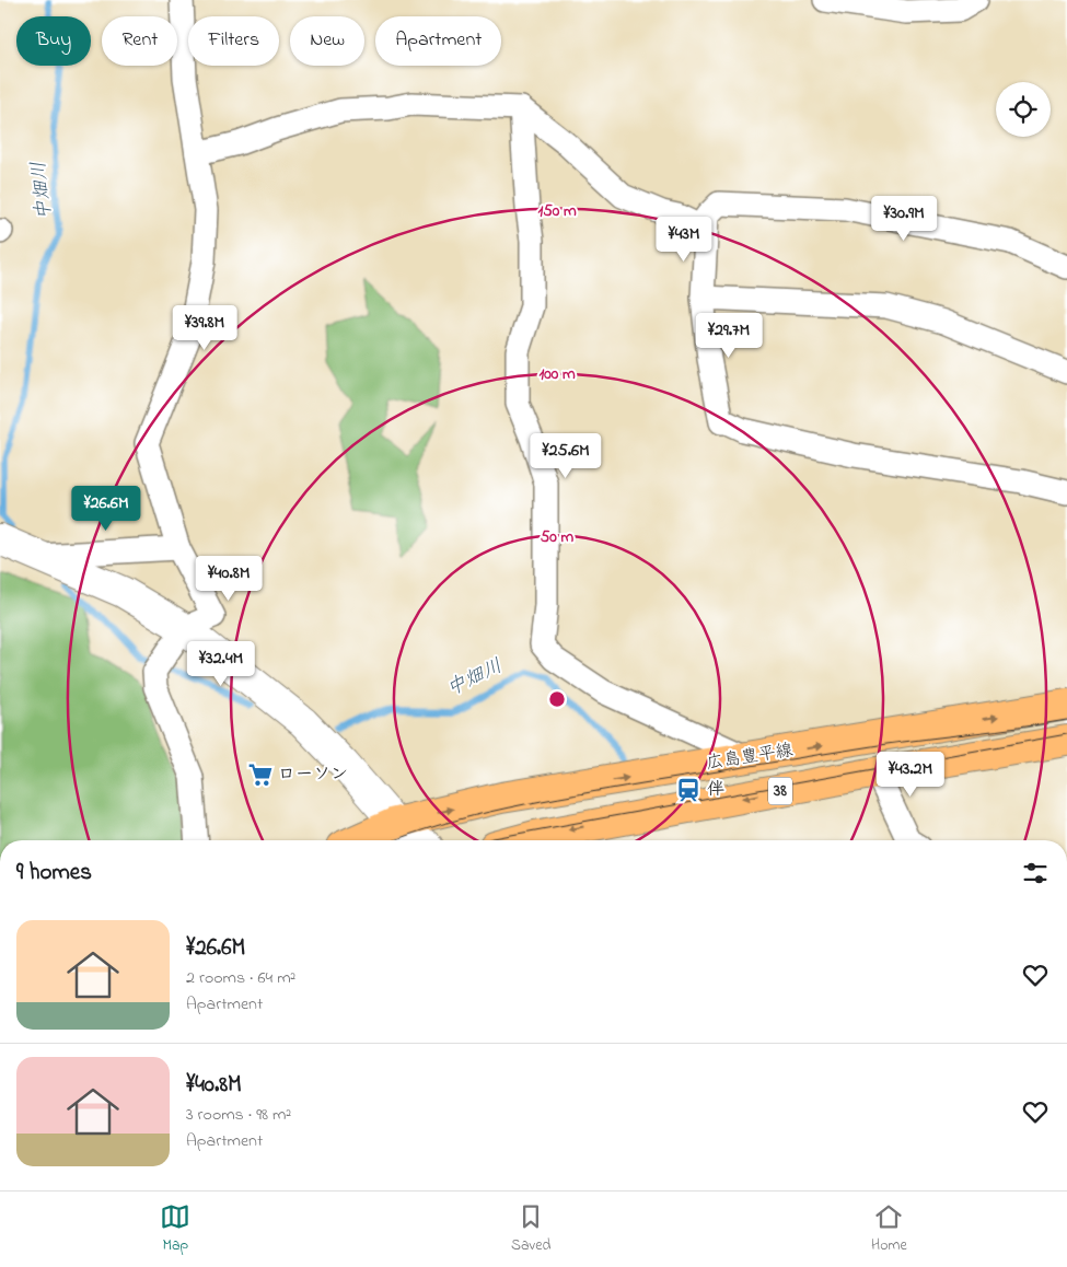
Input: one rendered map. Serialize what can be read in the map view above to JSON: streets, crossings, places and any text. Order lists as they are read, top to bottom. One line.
{"streets":{"main road":["広島豊平線","38"]},"water":["中畑川"],"places":{"supermarket":["ローソン"],"station":["伴"]},"page":{"chip":["Buy","Rent","Filters","New","Apartment"],"price":["¥30.9M","¥43M","¥39.8M","¥29.7M","¥25.6M","¥26.6M","¥40.8M","¥32.4M","¥43.2M"],"heading":"9 homes","list":[{"name":"¥26.6M","note":"2 rooms · 64 m² · Apartment"},{"name":"¥40.8M","note":"3 rooms · 98 m² · Apartment"}],"tabs":["Map","Saved","Home"]},"rings":["150 m","100 m","50 m"]}
